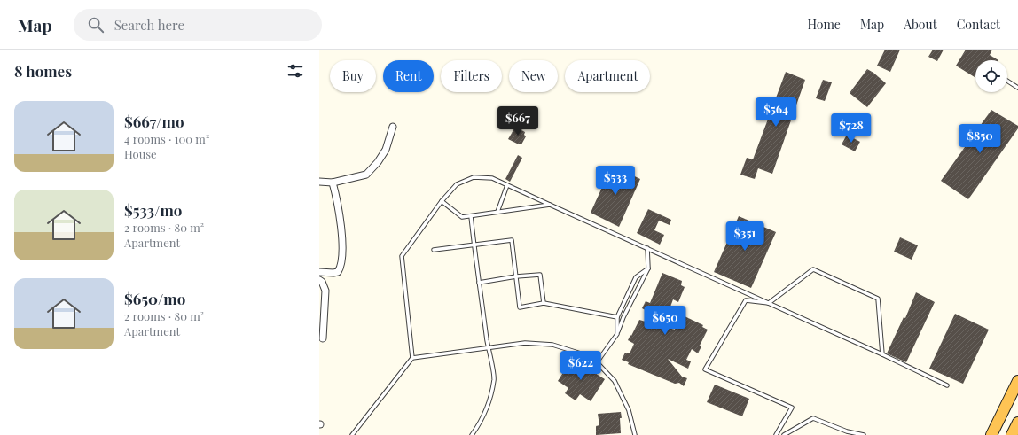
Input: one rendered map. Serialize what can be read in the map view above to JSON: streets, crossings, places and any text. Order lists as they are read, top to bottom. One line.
{"page":{"header":"Map","search":"Search here","nav":["Home","Map","About","Contact"],"heading":"8 homes","chip":["Buy","Rent","Filters","New","Apartment"],"list":[{"name":"$667/mo","note":"4 rooms · 100 m² · House"},{"name":"$533/mo","note":"2 rooms · 80 m² · Apartment"},{"name":"$650/mo","note":"2 rooms · 80 m² · Apartment"}],"price":["$564","$667","$728","$850","$533","$351","$650","$622"]}}
